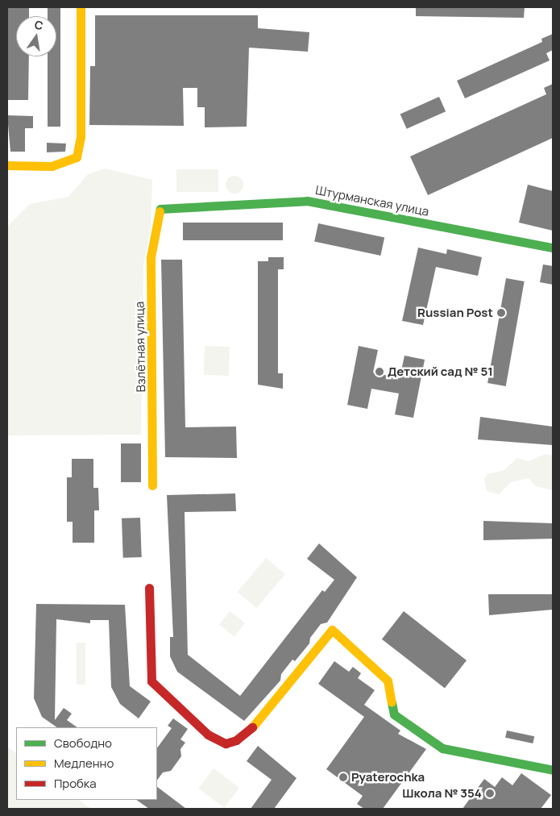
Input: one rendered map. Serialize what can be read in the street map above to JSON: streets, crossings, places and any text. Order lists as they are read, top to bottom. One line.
{"streets":{"street":["Штурманская улица","Взлётная улица"]},"crossings":[["Штурманская улица","Взлётная улица"]],"places":["Russian Post","Детский сад № 51","Pyaterochka","Школа № 354"],"legend":["Свободно","Медленно","Пробка"],"north":"top"}
